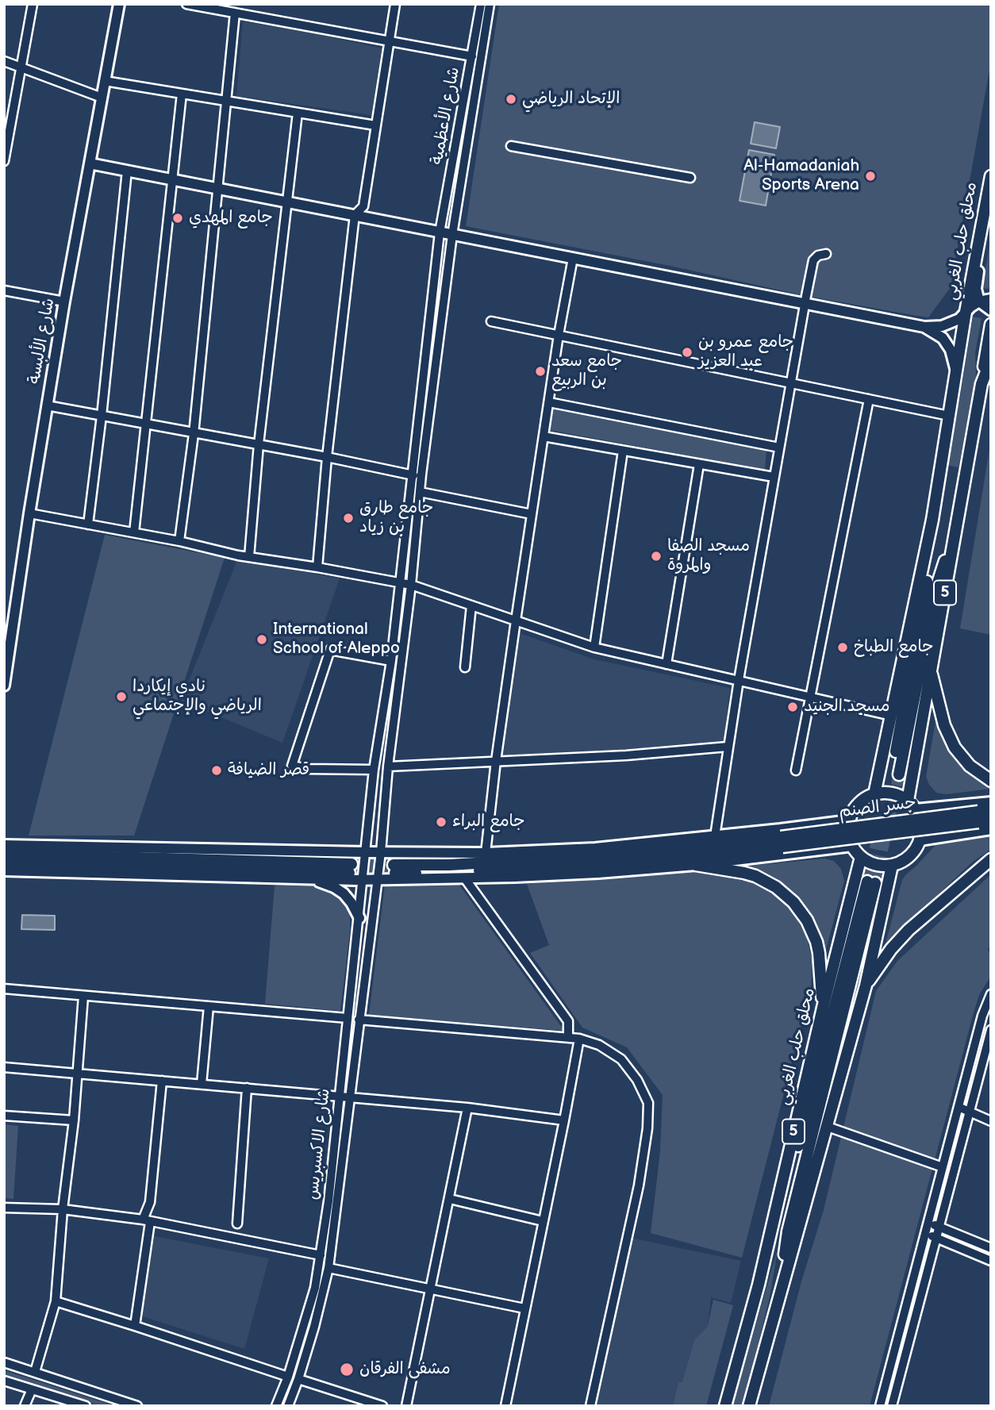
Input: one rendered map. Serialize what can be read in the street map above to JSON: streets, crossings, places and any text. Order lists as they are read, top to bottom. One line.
{"streets":{"highway":["محلق حلب الغربي","5","جسر الصنم"],"main road":["شارع الألبسة"],"street":["شارع الأعظمية","شارع الاكسبريس"]},"crossings":[["شارع الأعظمية","شارع الاكسبريس"],["محلق حلب الغربي","5"]],"places":["الإتحاد الرياضي","Al-Hamadaniah Sports Arena","جامع المهدي","جامع عمرو بن عبد العزيز","جامع سعد بن الربيع","جامع طارق بن زياد","مسجد الصفا والمروة","International School of Aleppo","جامع الطباخ","نادي إيكاردا الرياضي والإجتماعي","مسجد الجنيد","قصر الضيافة","جامع البراء","مشفى الفرقان"]}
